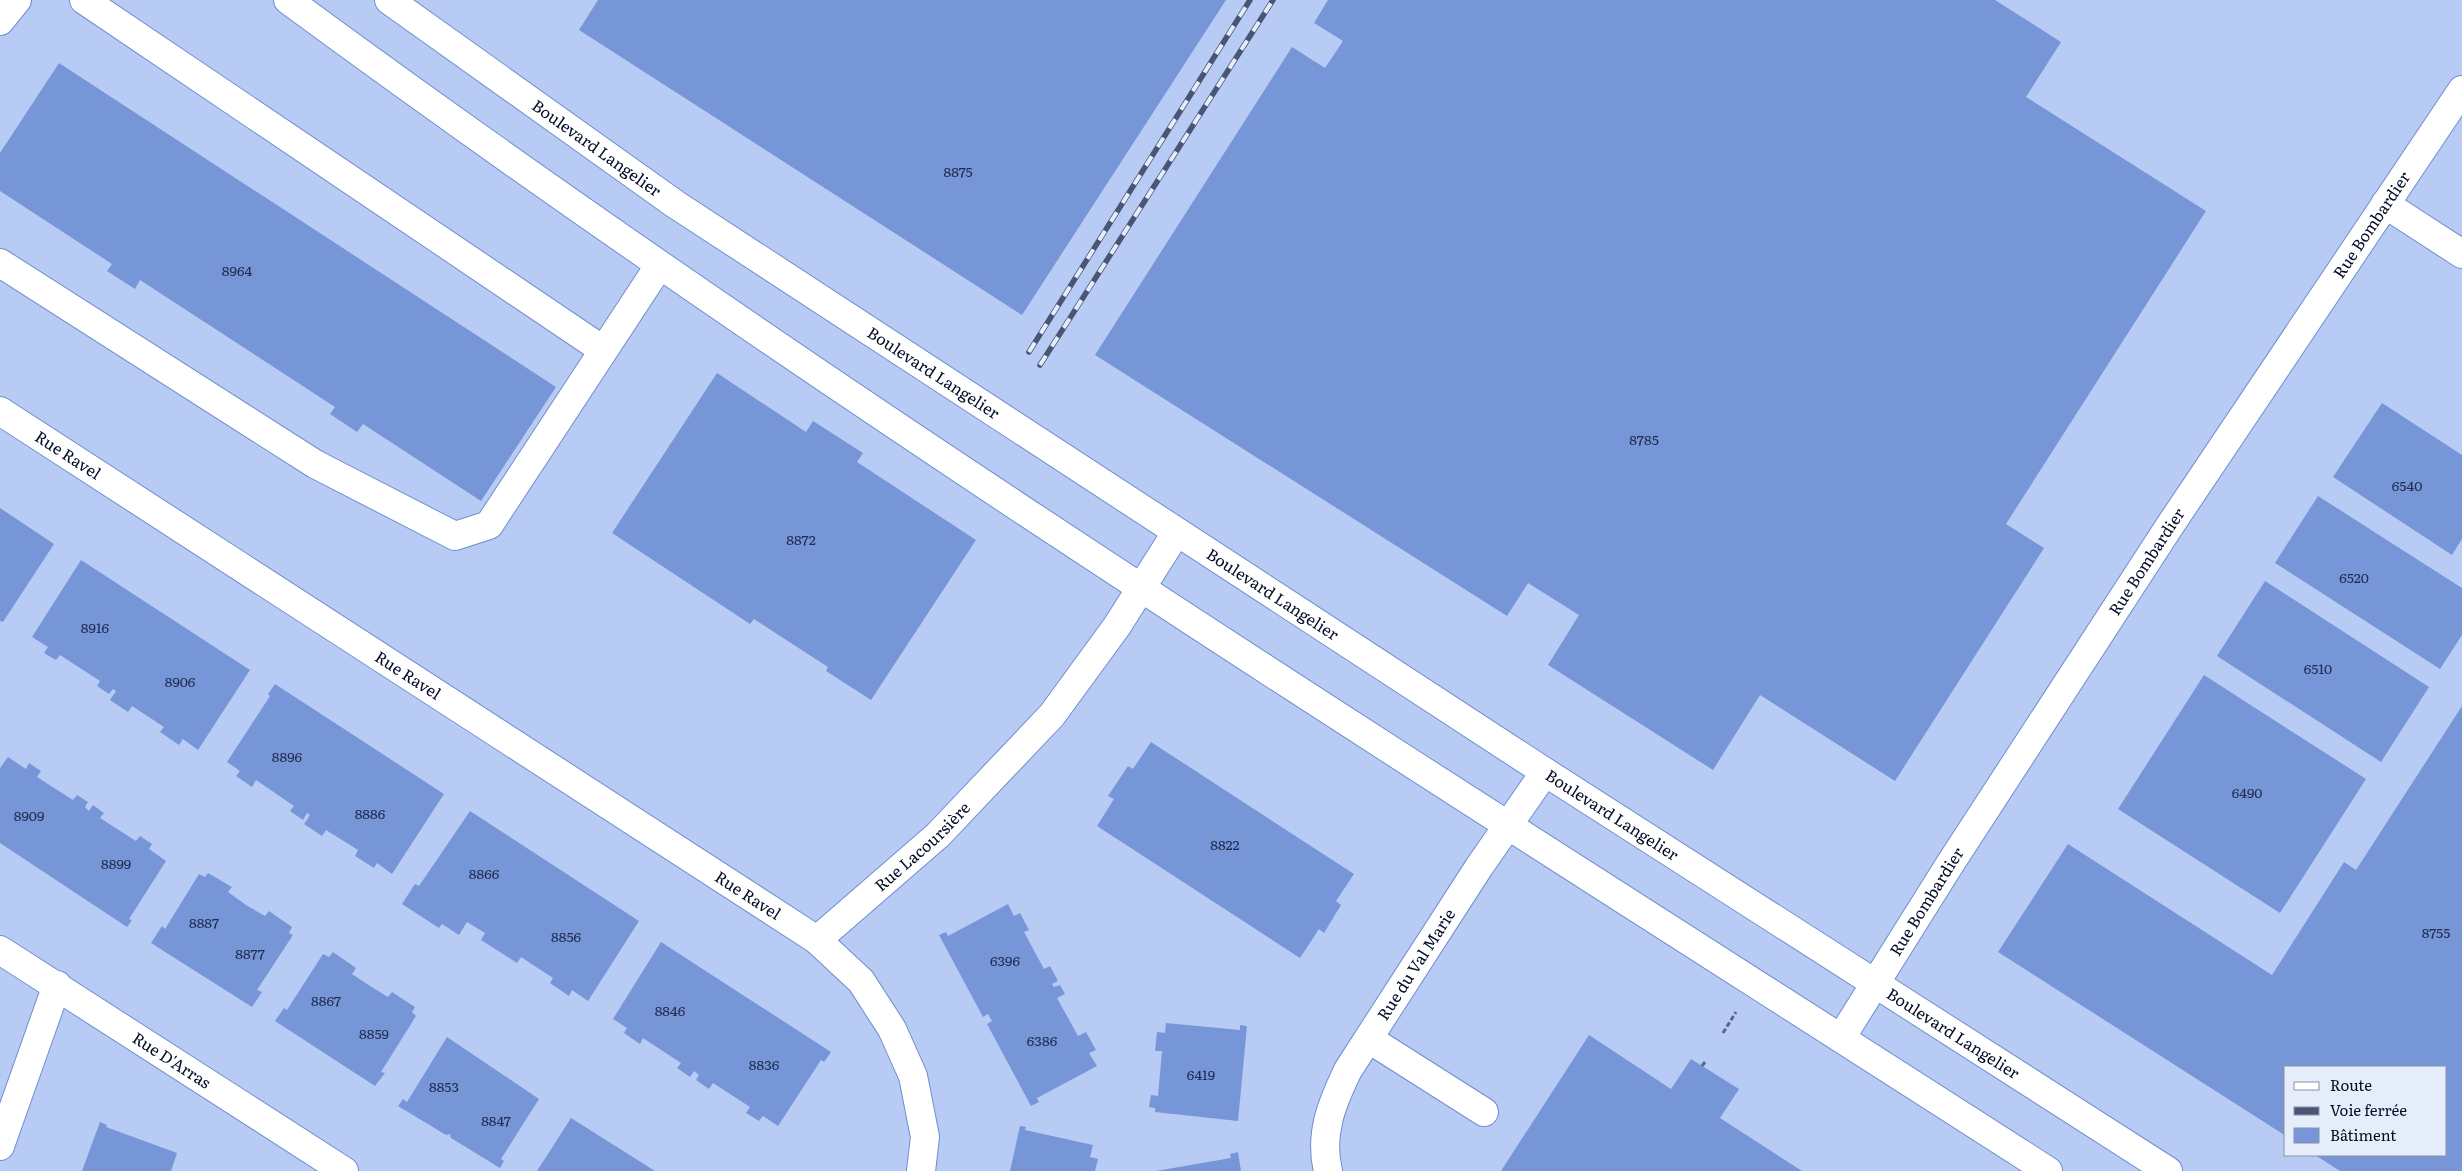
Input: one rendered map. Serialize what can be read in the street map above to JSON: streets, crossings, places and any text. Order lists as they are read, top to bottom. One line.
{"streets":{"main road":["Boulevard Langelier","Rue Bombardier","Rue Ravel","Rue Lacoursière","Rue du Val Marie","Rue D'Arras"]},"crossings":[["Boulevard Langelier","Rue Bombardier"],["Boulevard Langelier","Rue Lacoursière"],["Boulevard Langelier","Rue du Val Marie"],["Rue Ravel","Rue Lacoursière"]],"house_numbers":["8875","8964","8785","6540","8872","6520","8916","6510","8906","8896","6490","8886","8909","8822","8899","8866","8887","8755","8856","8877","6396","8867","8846","8859","6386","8836","6419","8853","8847"],"legend":["Route","Voie ferrée","Bâtiment"]}
